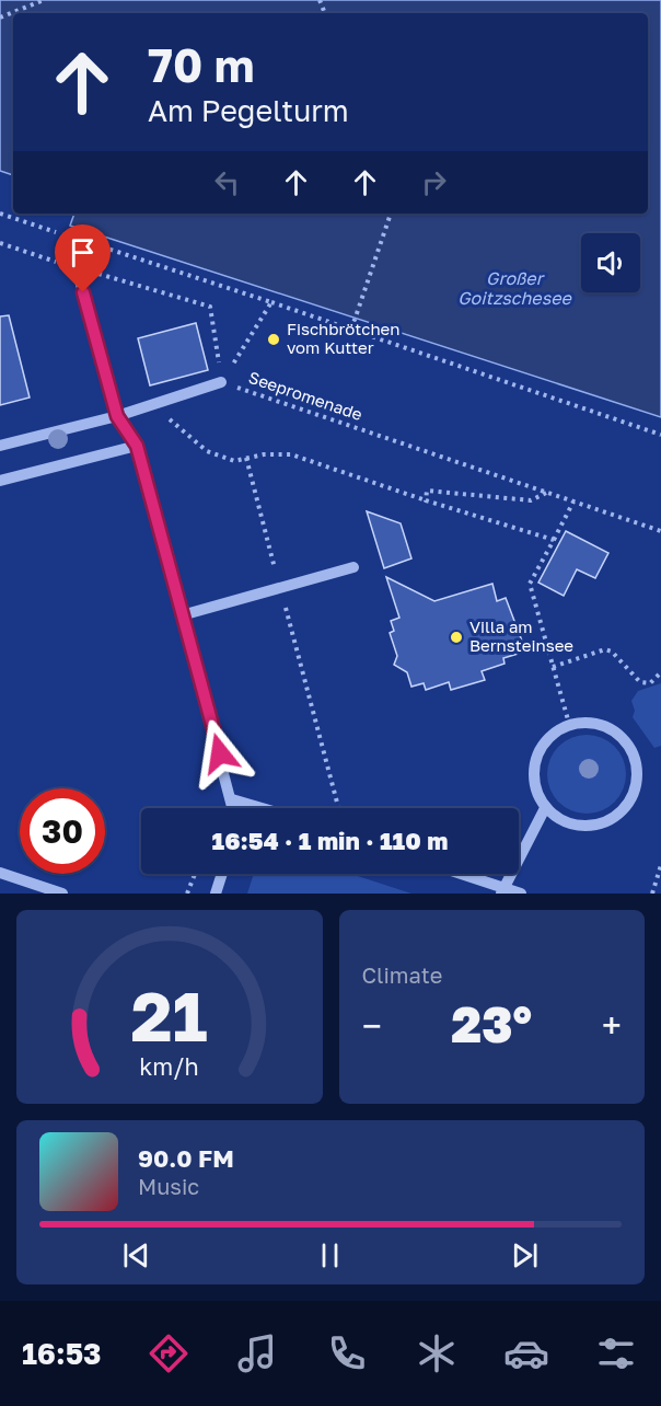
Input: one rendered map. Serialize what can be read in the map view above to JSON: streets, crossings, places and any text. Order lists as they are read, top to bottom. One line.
{"streets":{"path":["Seepromenade"]},"water":["Großer Goitzschesee"],"places":["Fischbrötchen vom Kutter","Villa am Bernsteinsee"],"page":{"turn":["70 m","Am Pegelturm"],"limit":"30","trip":"16:54 · 1 min · 110 m","tile":"Climate","heat":["−","23°","+"],"song":["90.0 FM","Music"],"tabs":"16:53","gauge":["21","km/h"]}}
